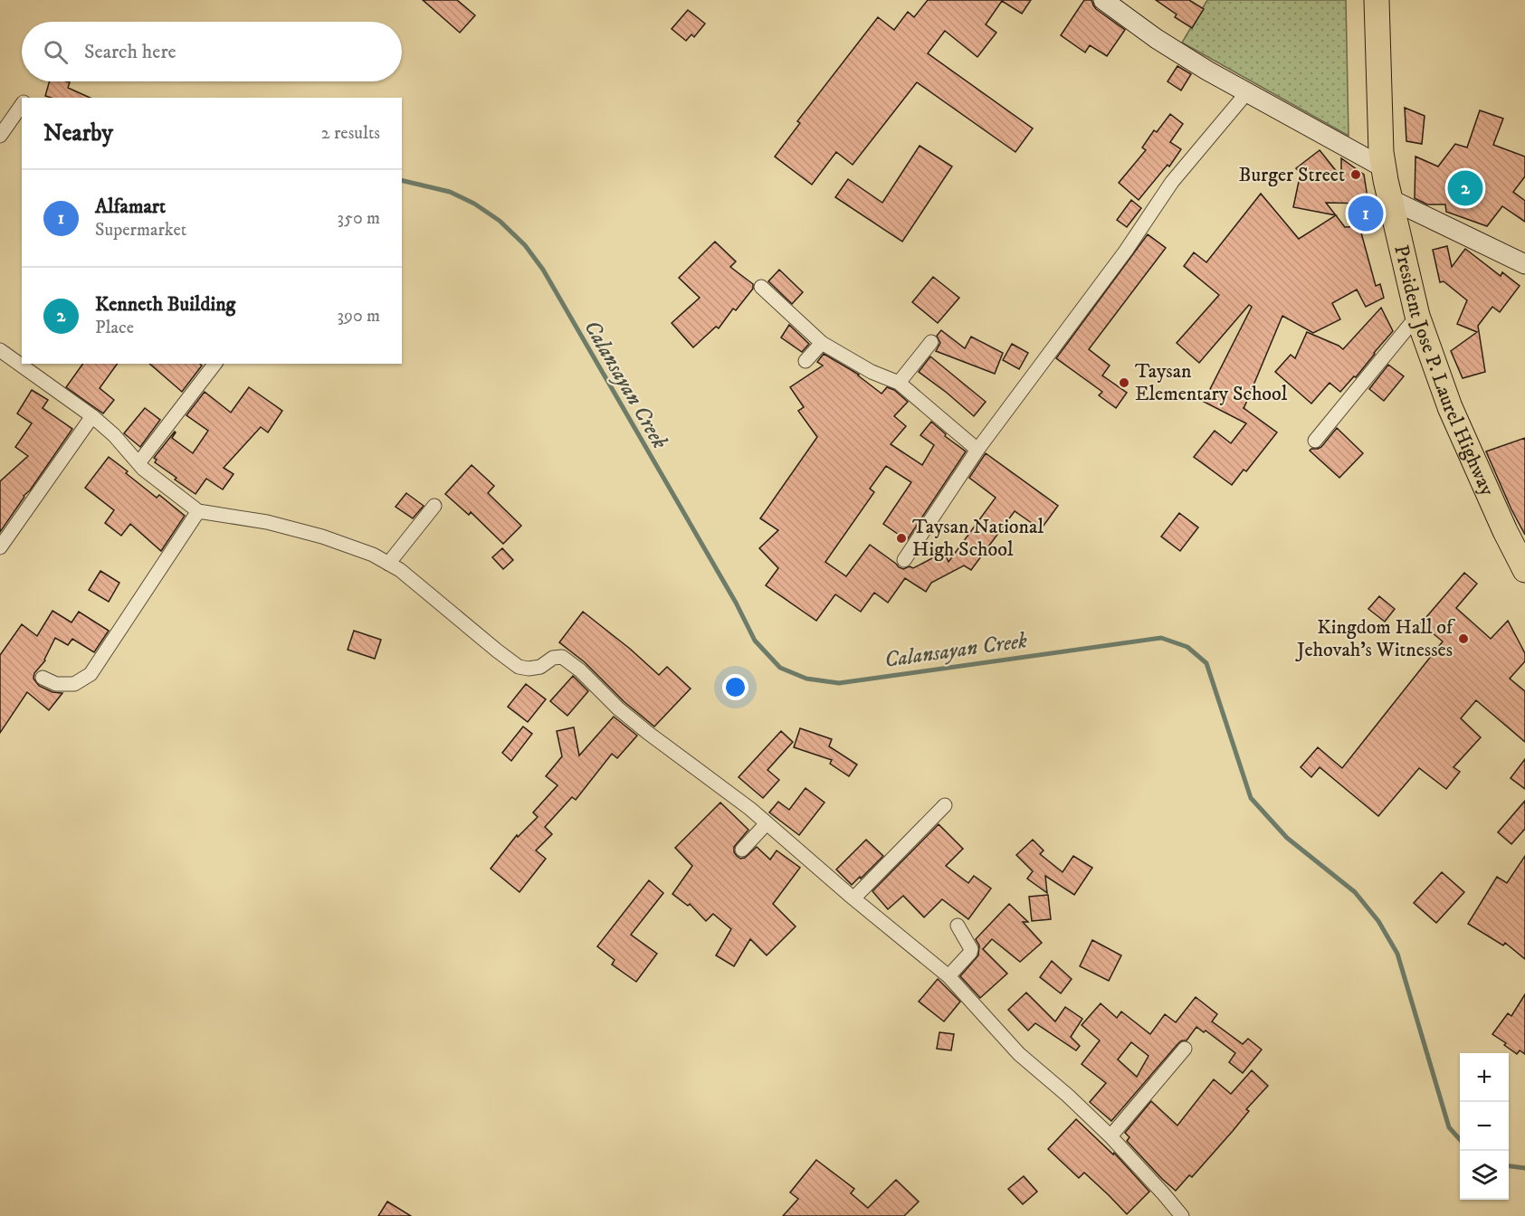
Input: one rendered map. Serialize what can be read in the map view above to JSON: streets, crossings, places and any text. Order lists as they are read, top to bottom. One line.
{"streets":{"highway":["President Jose P. Laurel Highway"]},"water":["Calansayan Creek"],"places":["Burger Street","Taysan Elementary School","Taysan National High School","Kingdom Hall of Jehovah's Witnesses"],"page":{"search":"Search here","heading":["Nearby","2 results"],"pins":["2","1"],"list":[{"mark":"1","name":"Alfamart","note":"Supermarket","value":"350 m"},{"mark":"2","name":"Kenneth Building","note":"Place","value":"390 m"}],"map_buttons":["+","−"]}}
